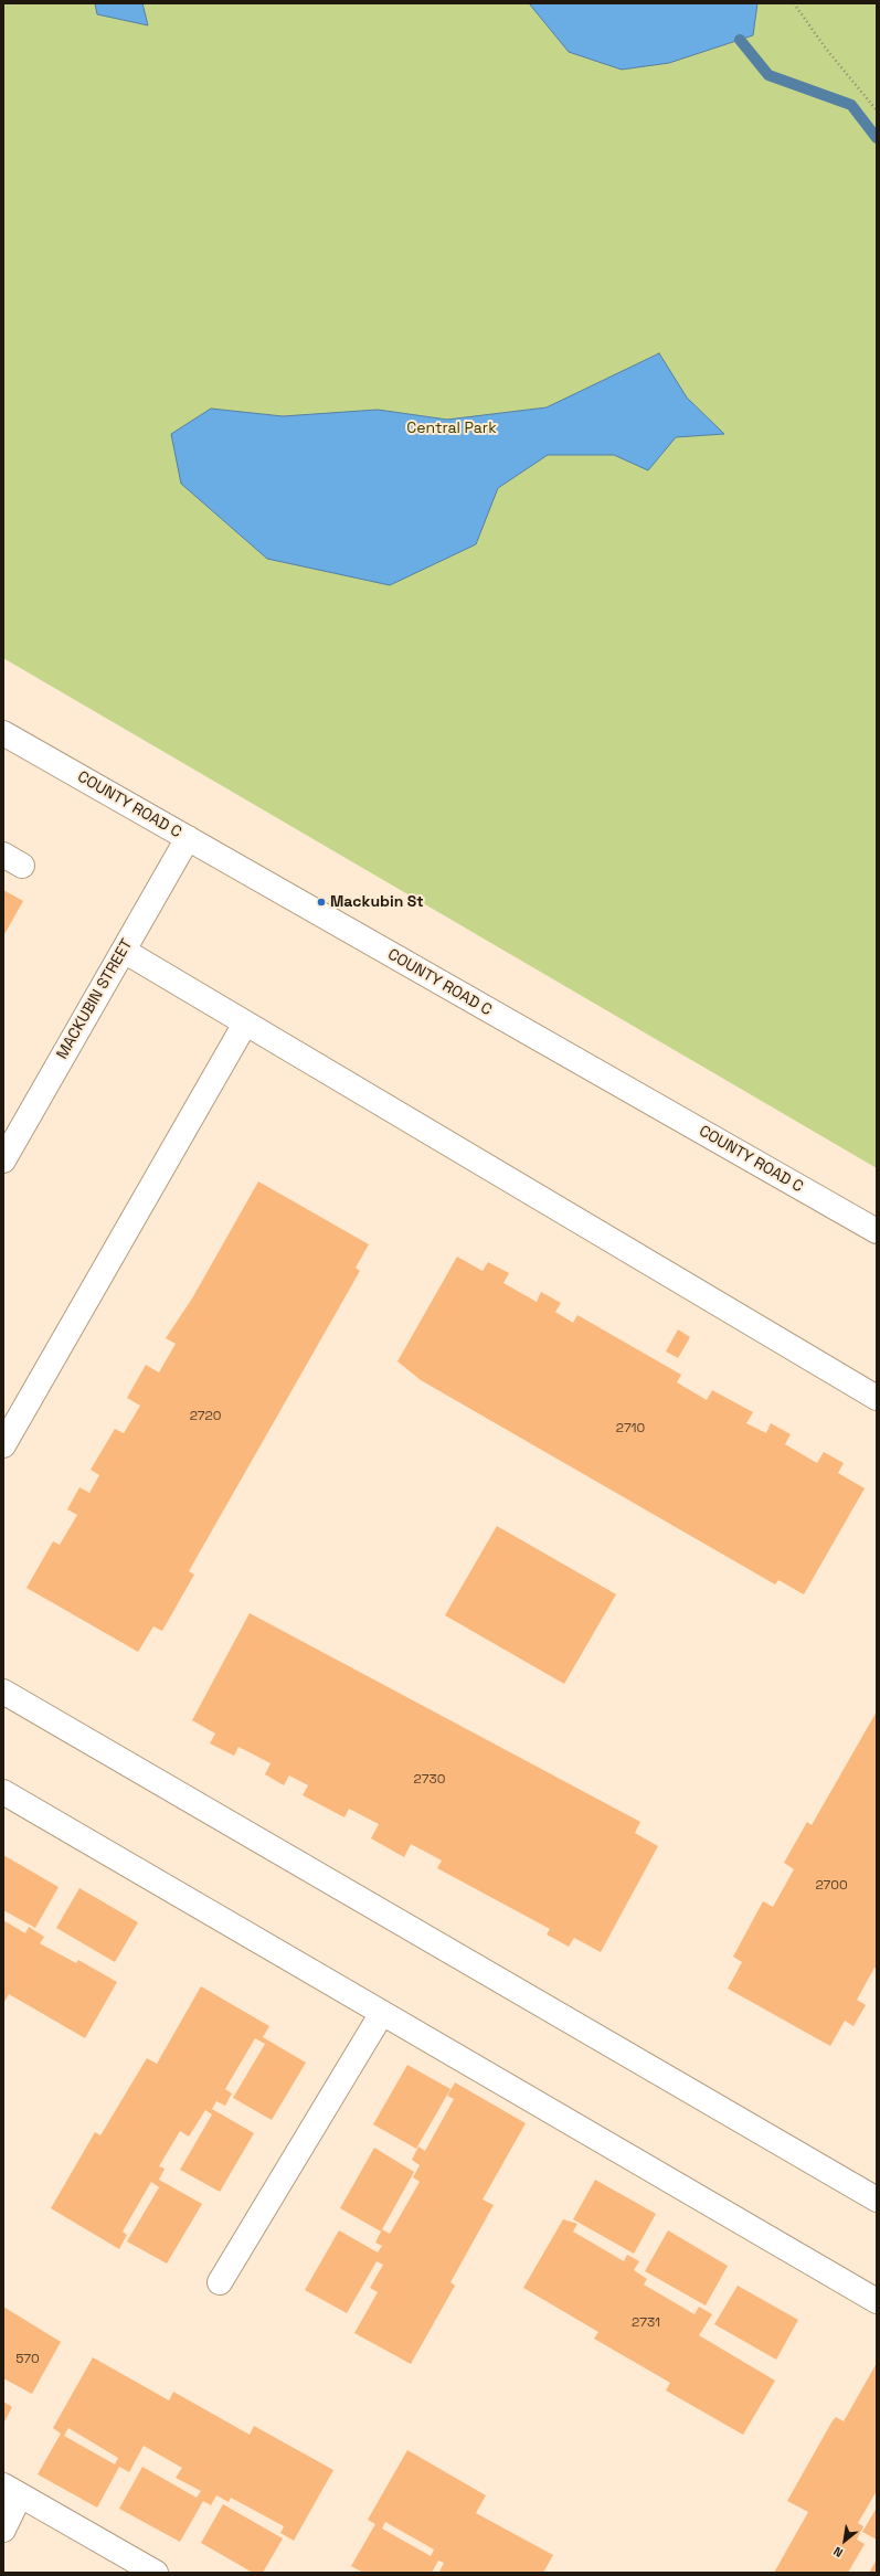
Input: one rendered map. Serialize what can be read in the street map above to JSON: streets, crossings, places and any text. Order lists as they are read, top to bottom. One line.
{"streets":{"main road":["COUNTY ROAD C","MACKUBIN STREET"]},"crossings":[["COUNTY ROAD C","MACKUBIN STREET"]],"parks":["Central Park"],"places":["Mackubin St"],"house_numbers":["2720","2710","2730","2700","2731","570"],"north":"bottom left"}
